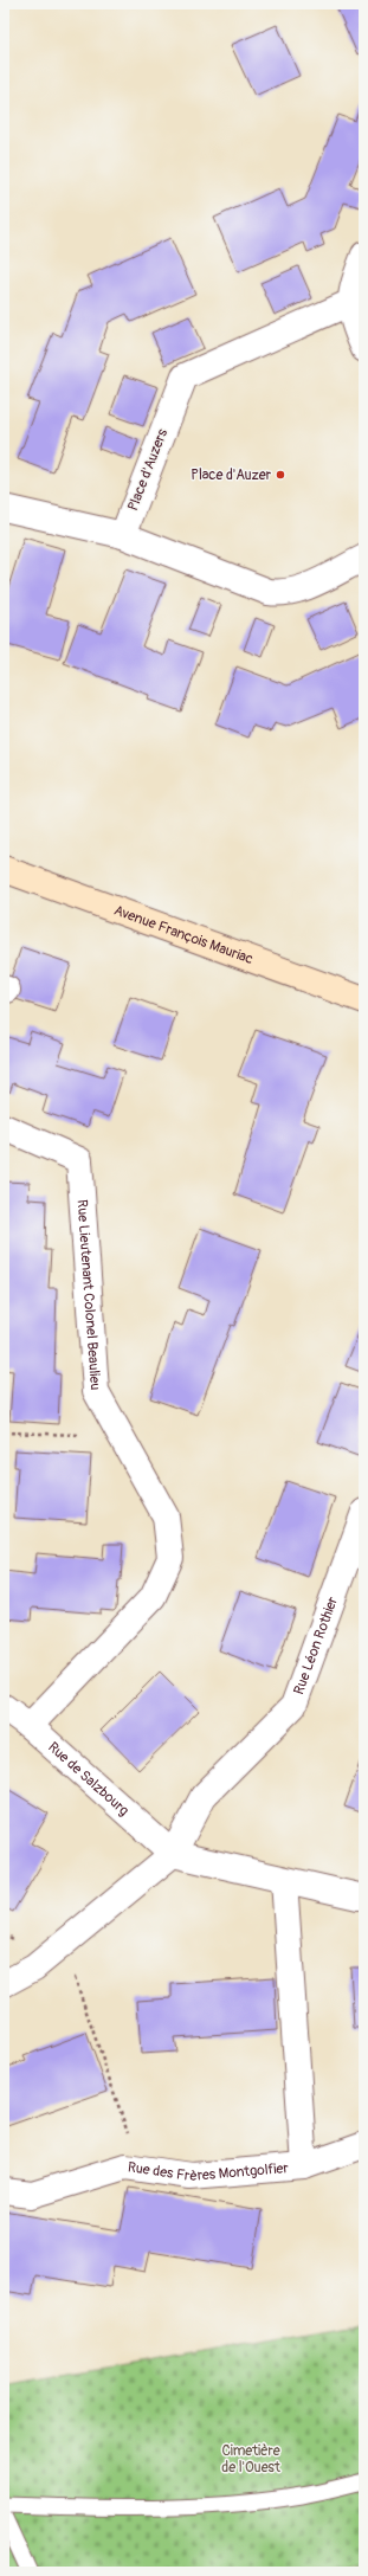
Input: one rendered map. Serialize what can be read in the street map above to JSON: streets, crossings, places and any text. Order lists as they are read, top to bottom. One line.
{"streets":{"street":["Place d'Auzers","Avenue François Mauriac","Rue Lieutenant Colonel Beaulieu","Rue Léon Rothier","Rue de Salzbourg","Rue des Frères Montgolfier"]},"crossings":[["Rue Lieutenant Colonel Beaulieu","Rue de Salzbourg"],["Rue Léon Rothier","Rue de Salzbourg"],["Rue de Salzbourg","Rue des Frères Montgolfier"]],"parks":["Cimetière de l'Ouest"],"places":["Place d'Auzer"]}
